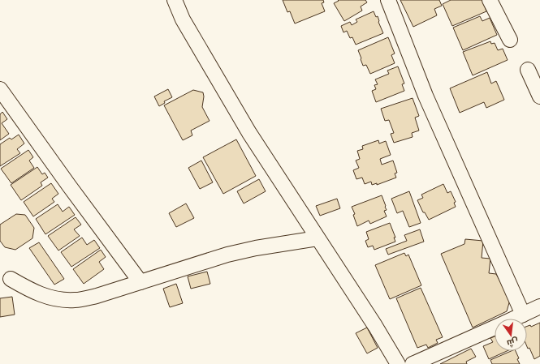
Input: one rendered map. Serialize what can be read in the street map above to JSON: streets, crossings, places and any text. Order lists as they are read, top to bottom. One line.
{"north":"bottom"}
